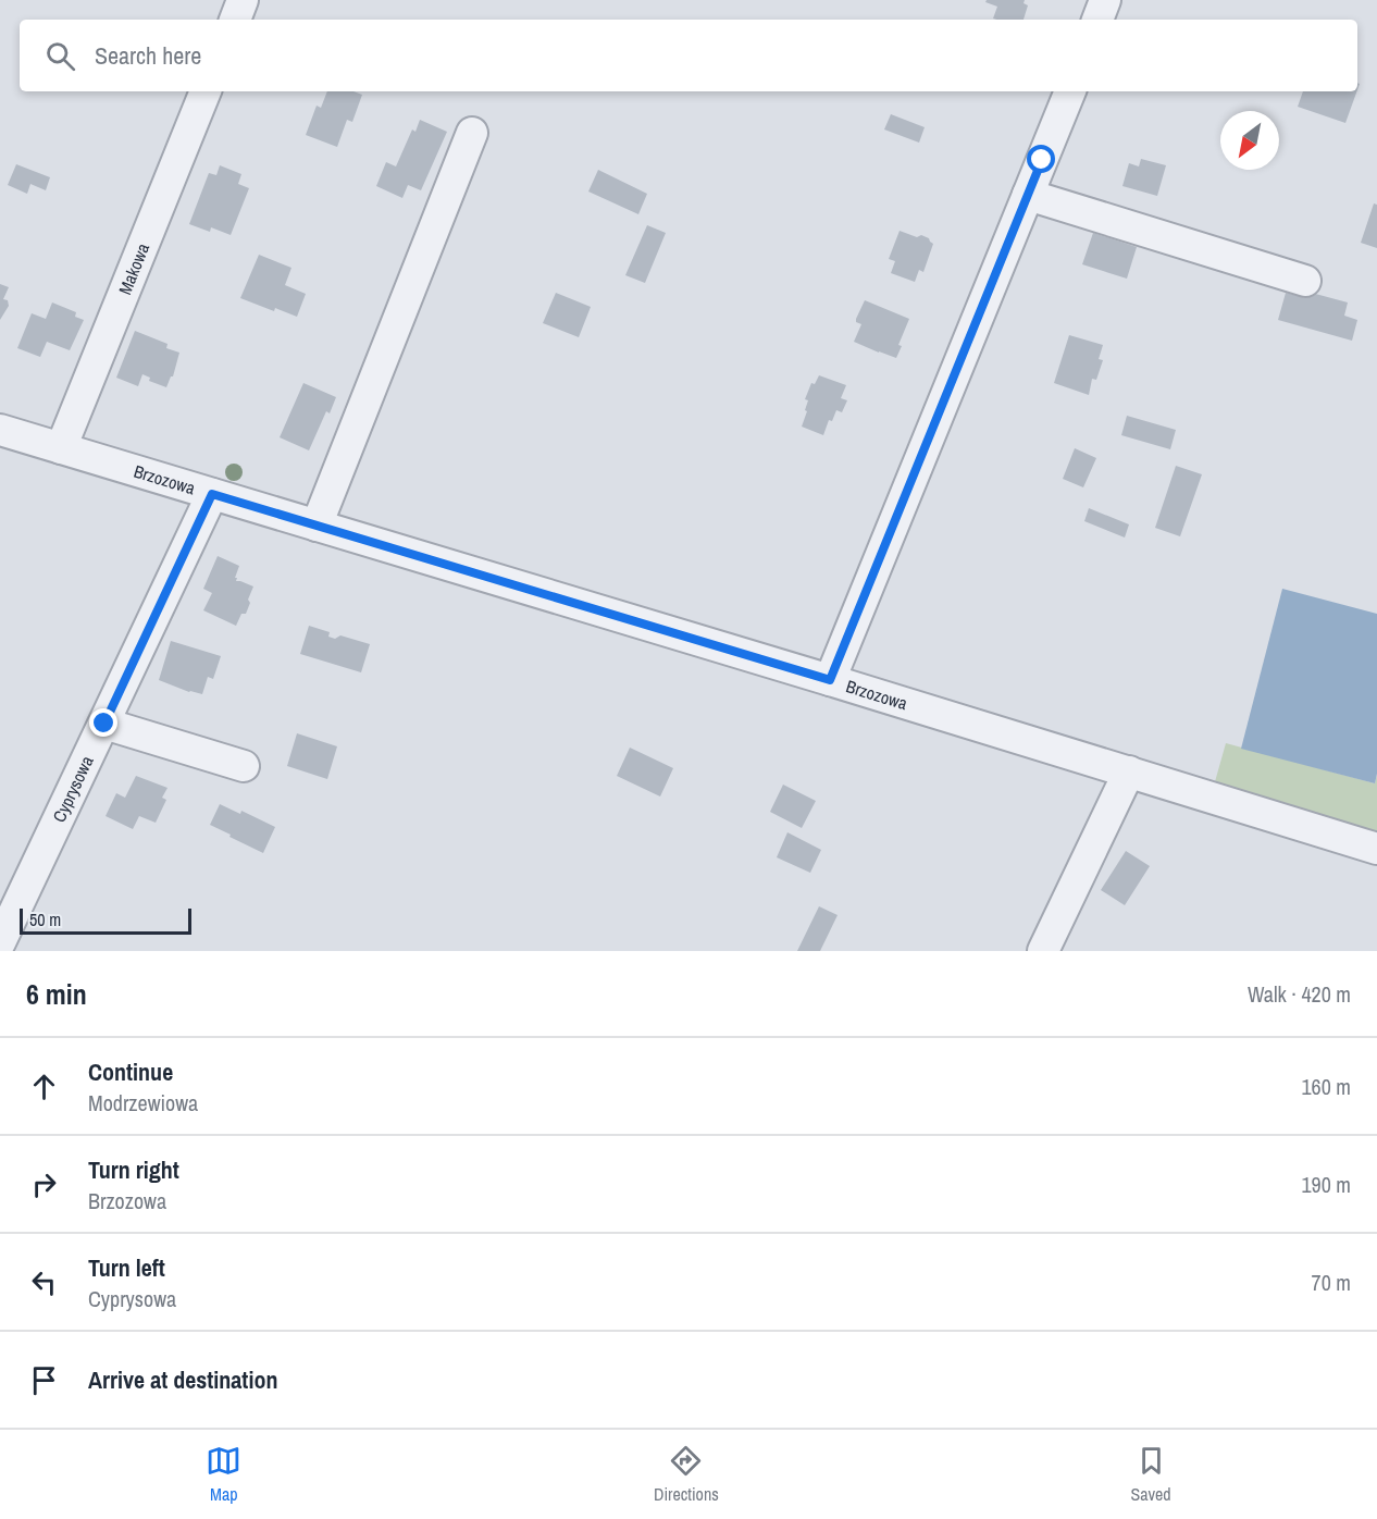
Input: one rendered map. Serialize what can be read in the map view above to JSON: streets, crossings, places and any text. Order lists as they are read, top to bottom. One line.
{"streets":{"street":["Makowa","Brzozowa","Cyprysowa"]},"crossings":[["Makowa","Brzozowa"],["Brzozowa","Cyprysowa"]],"scale_bar":"50 m","north":"bottom left","page":{"search":"Search here","scale":"50 m","heading":["6 min","Walk · 420 m"],"list":[["Continue","Modrzewiowa","160 m"],["Turn right","Brzozowa","190 m"],["Turn left","Cyprysowa","70 m"],"Arrive at destination"],"nav":["Map","Directions","Saved"]}}
